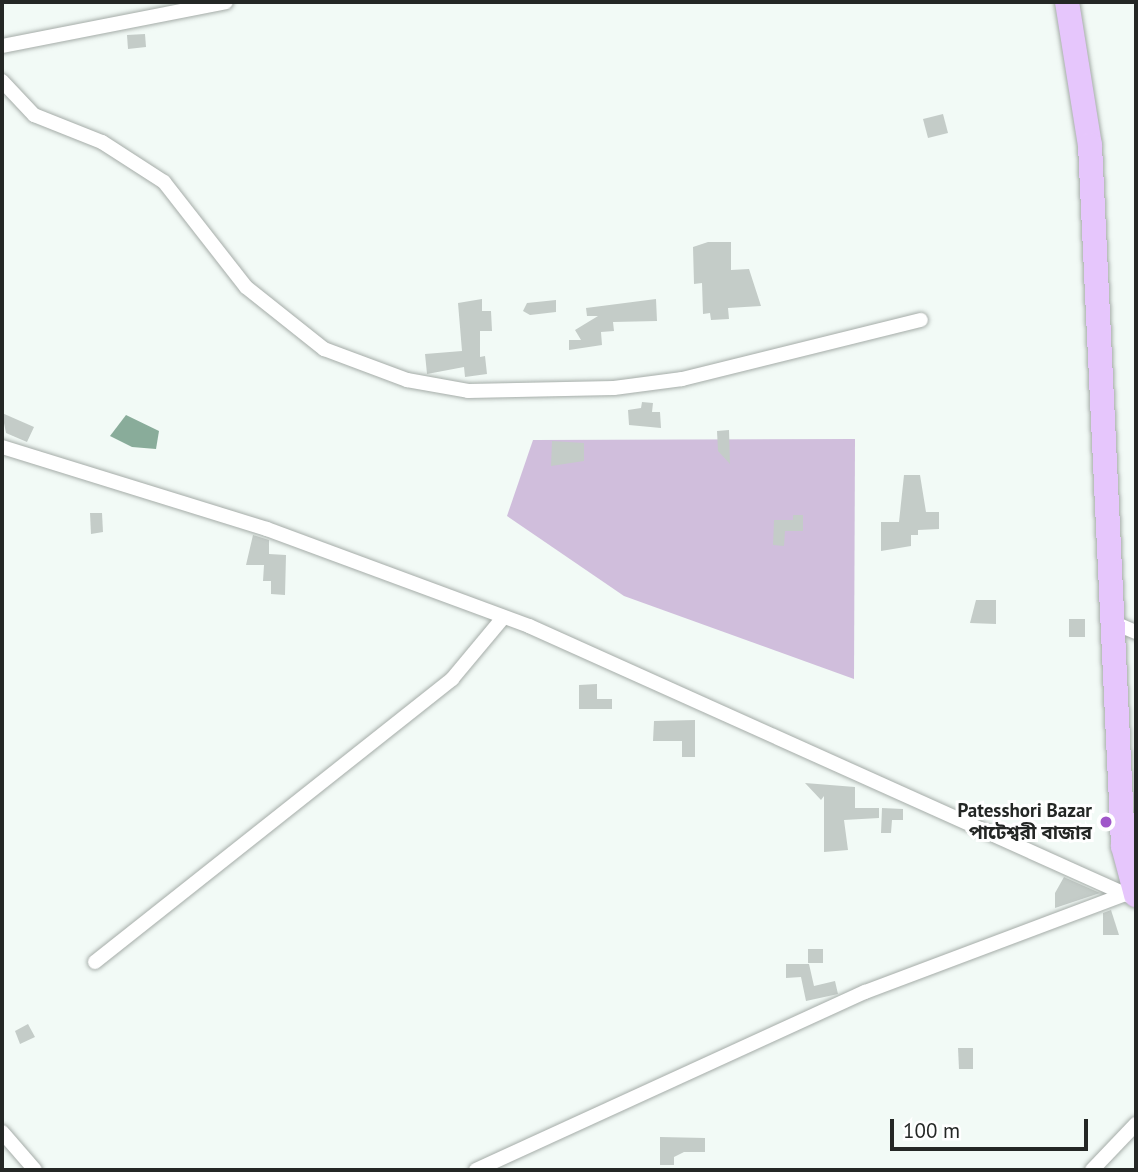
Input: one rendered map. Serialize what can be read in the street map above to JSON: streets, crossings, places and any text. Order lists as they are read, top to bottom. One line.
{"places":["Patesshori Bazar পাটেশ্বরী বাজার"],"scale_bar":"100 m"}
